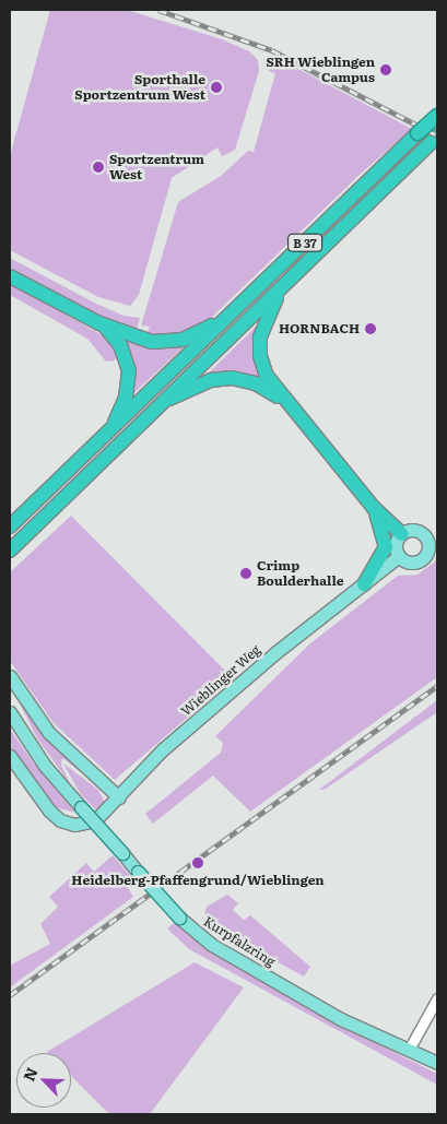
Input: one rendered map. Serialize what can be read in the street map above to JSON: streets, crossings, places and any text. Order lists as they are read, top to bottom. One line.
{"streets":{"highway":["B 37"],"main road":["Wieblinger Weg","Kurpfalzring"]},"places":["SRH Wieblingen Campus","Sporthalle Sportzentrum West","Sportzentrum West","HORNBACH","Crimp Boulderhalle","Heidelberg-Pfaffengrund/Wieblingen"],"north":"top left"}
